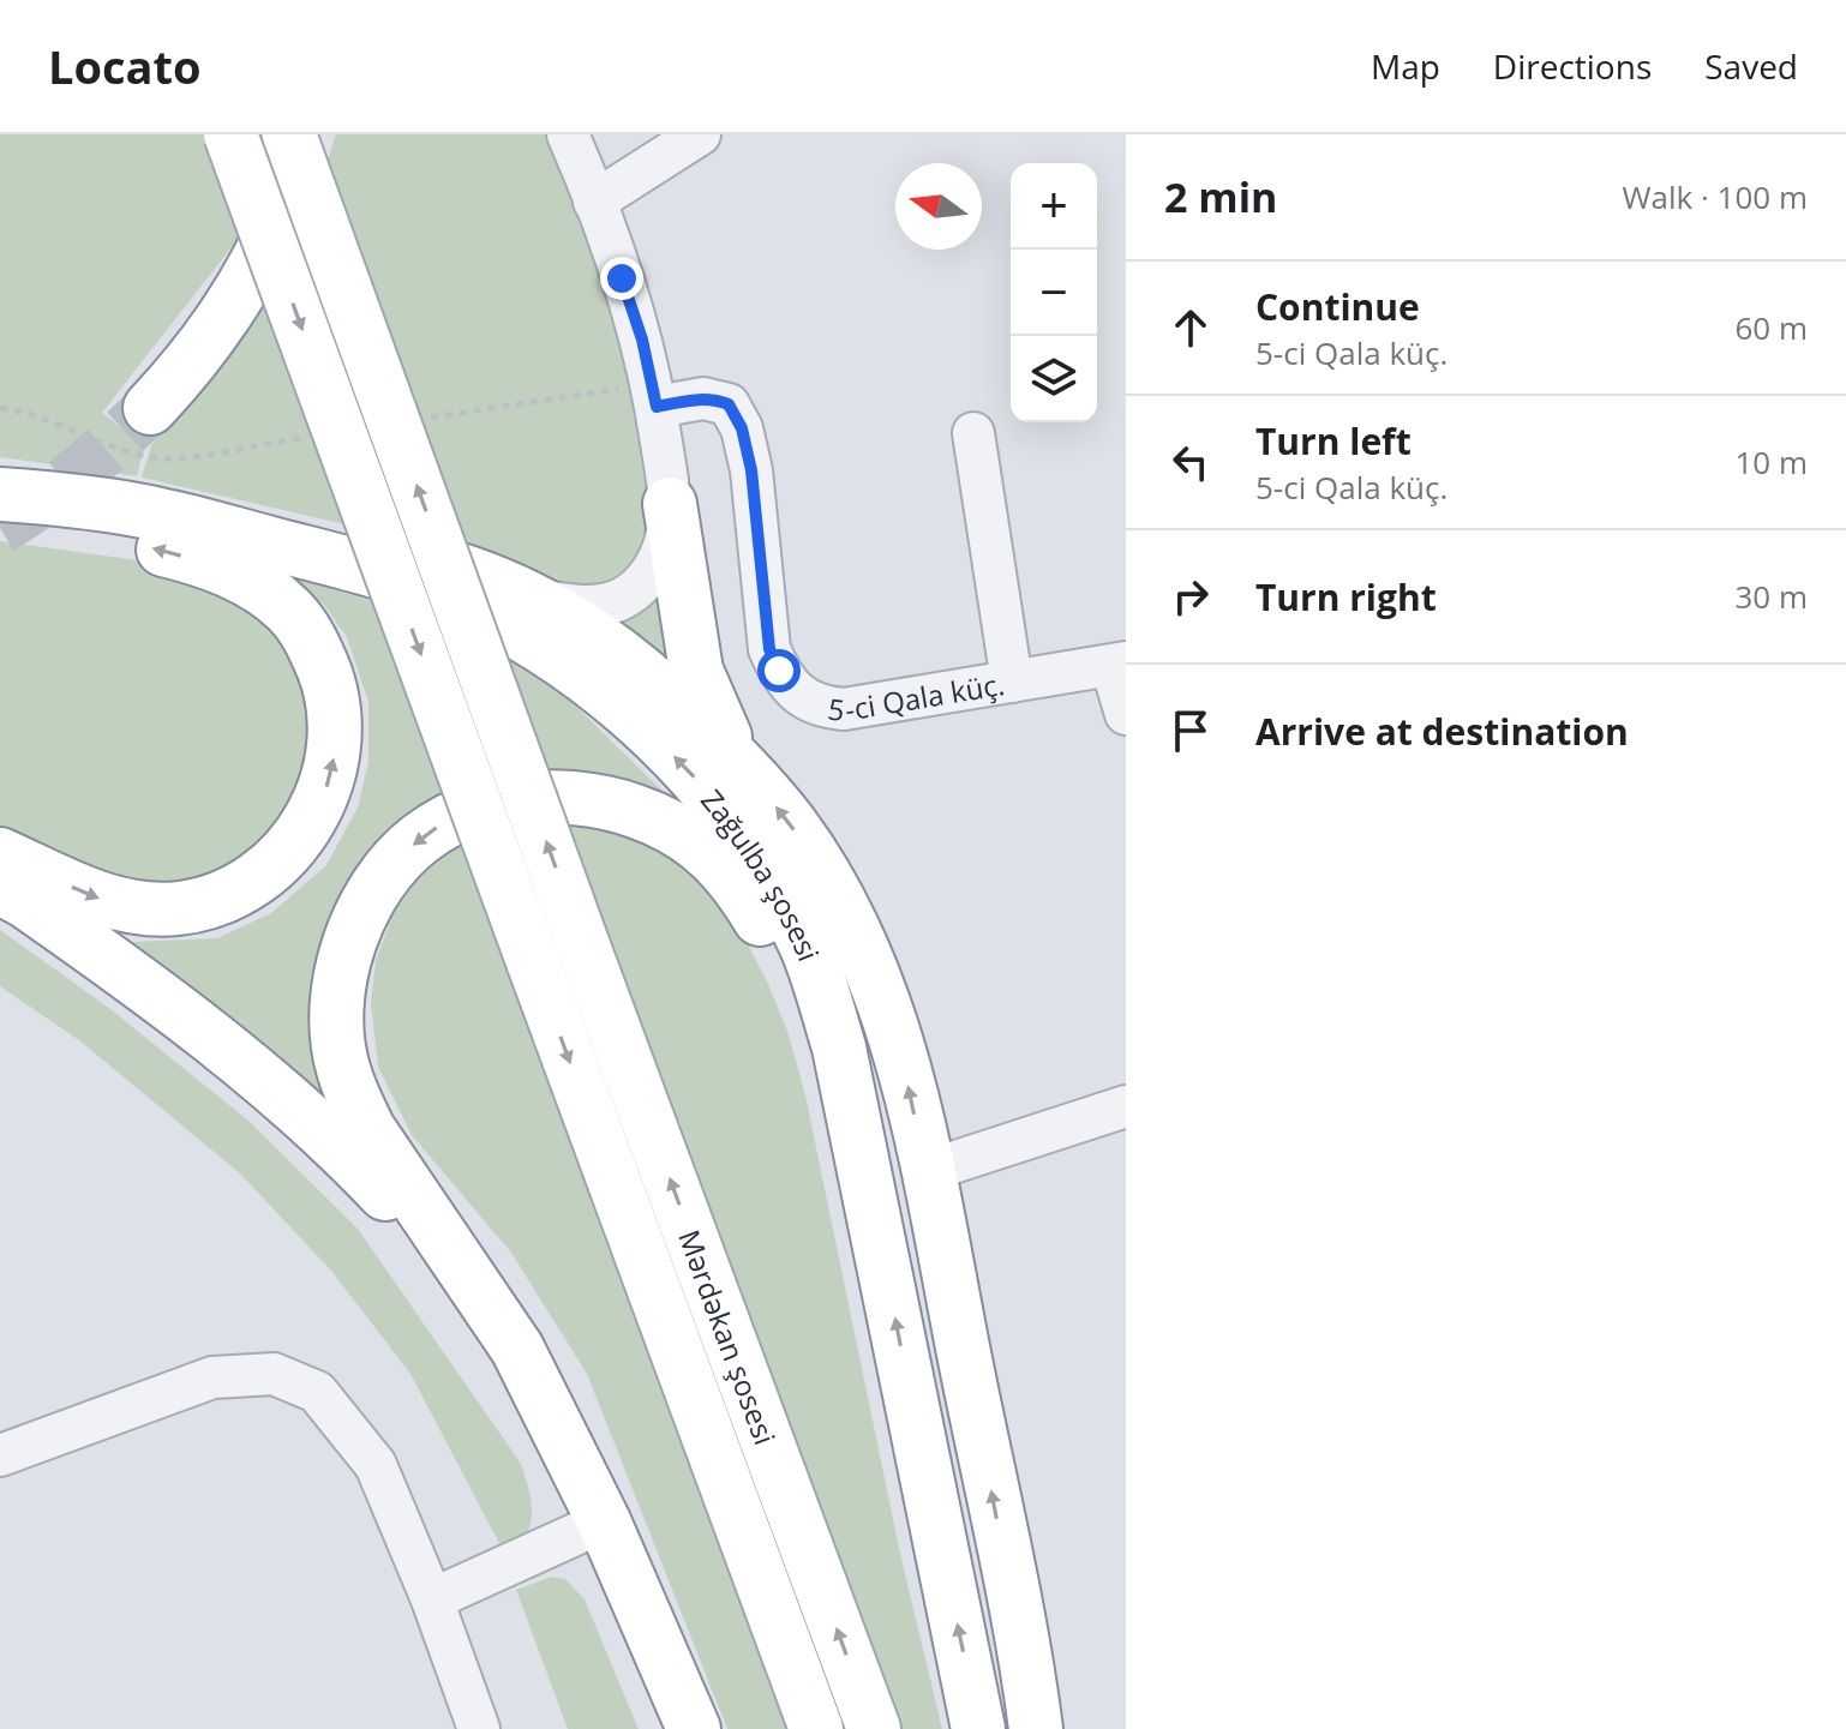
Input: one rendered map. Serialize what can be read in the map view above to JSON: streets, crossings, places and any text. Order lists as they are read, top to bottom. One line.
{"streets":{"main road":["Zağulba şosesi","Mərdəkan şosesi"],"street":["5-ci Qala küç."]},"north":"left","page":{"header":"Locato","nav":["Map","Directions","Saved"],"heading":["2 min","Walk · 100 m"],"map_buttons":["+","−"],"list":[["Continue","5-ci Qala küç.","60 m"],["Turn left","5-ci Qala küç.","10 m"],["Turn right","30 m"],"Arrive at destination"]}}
